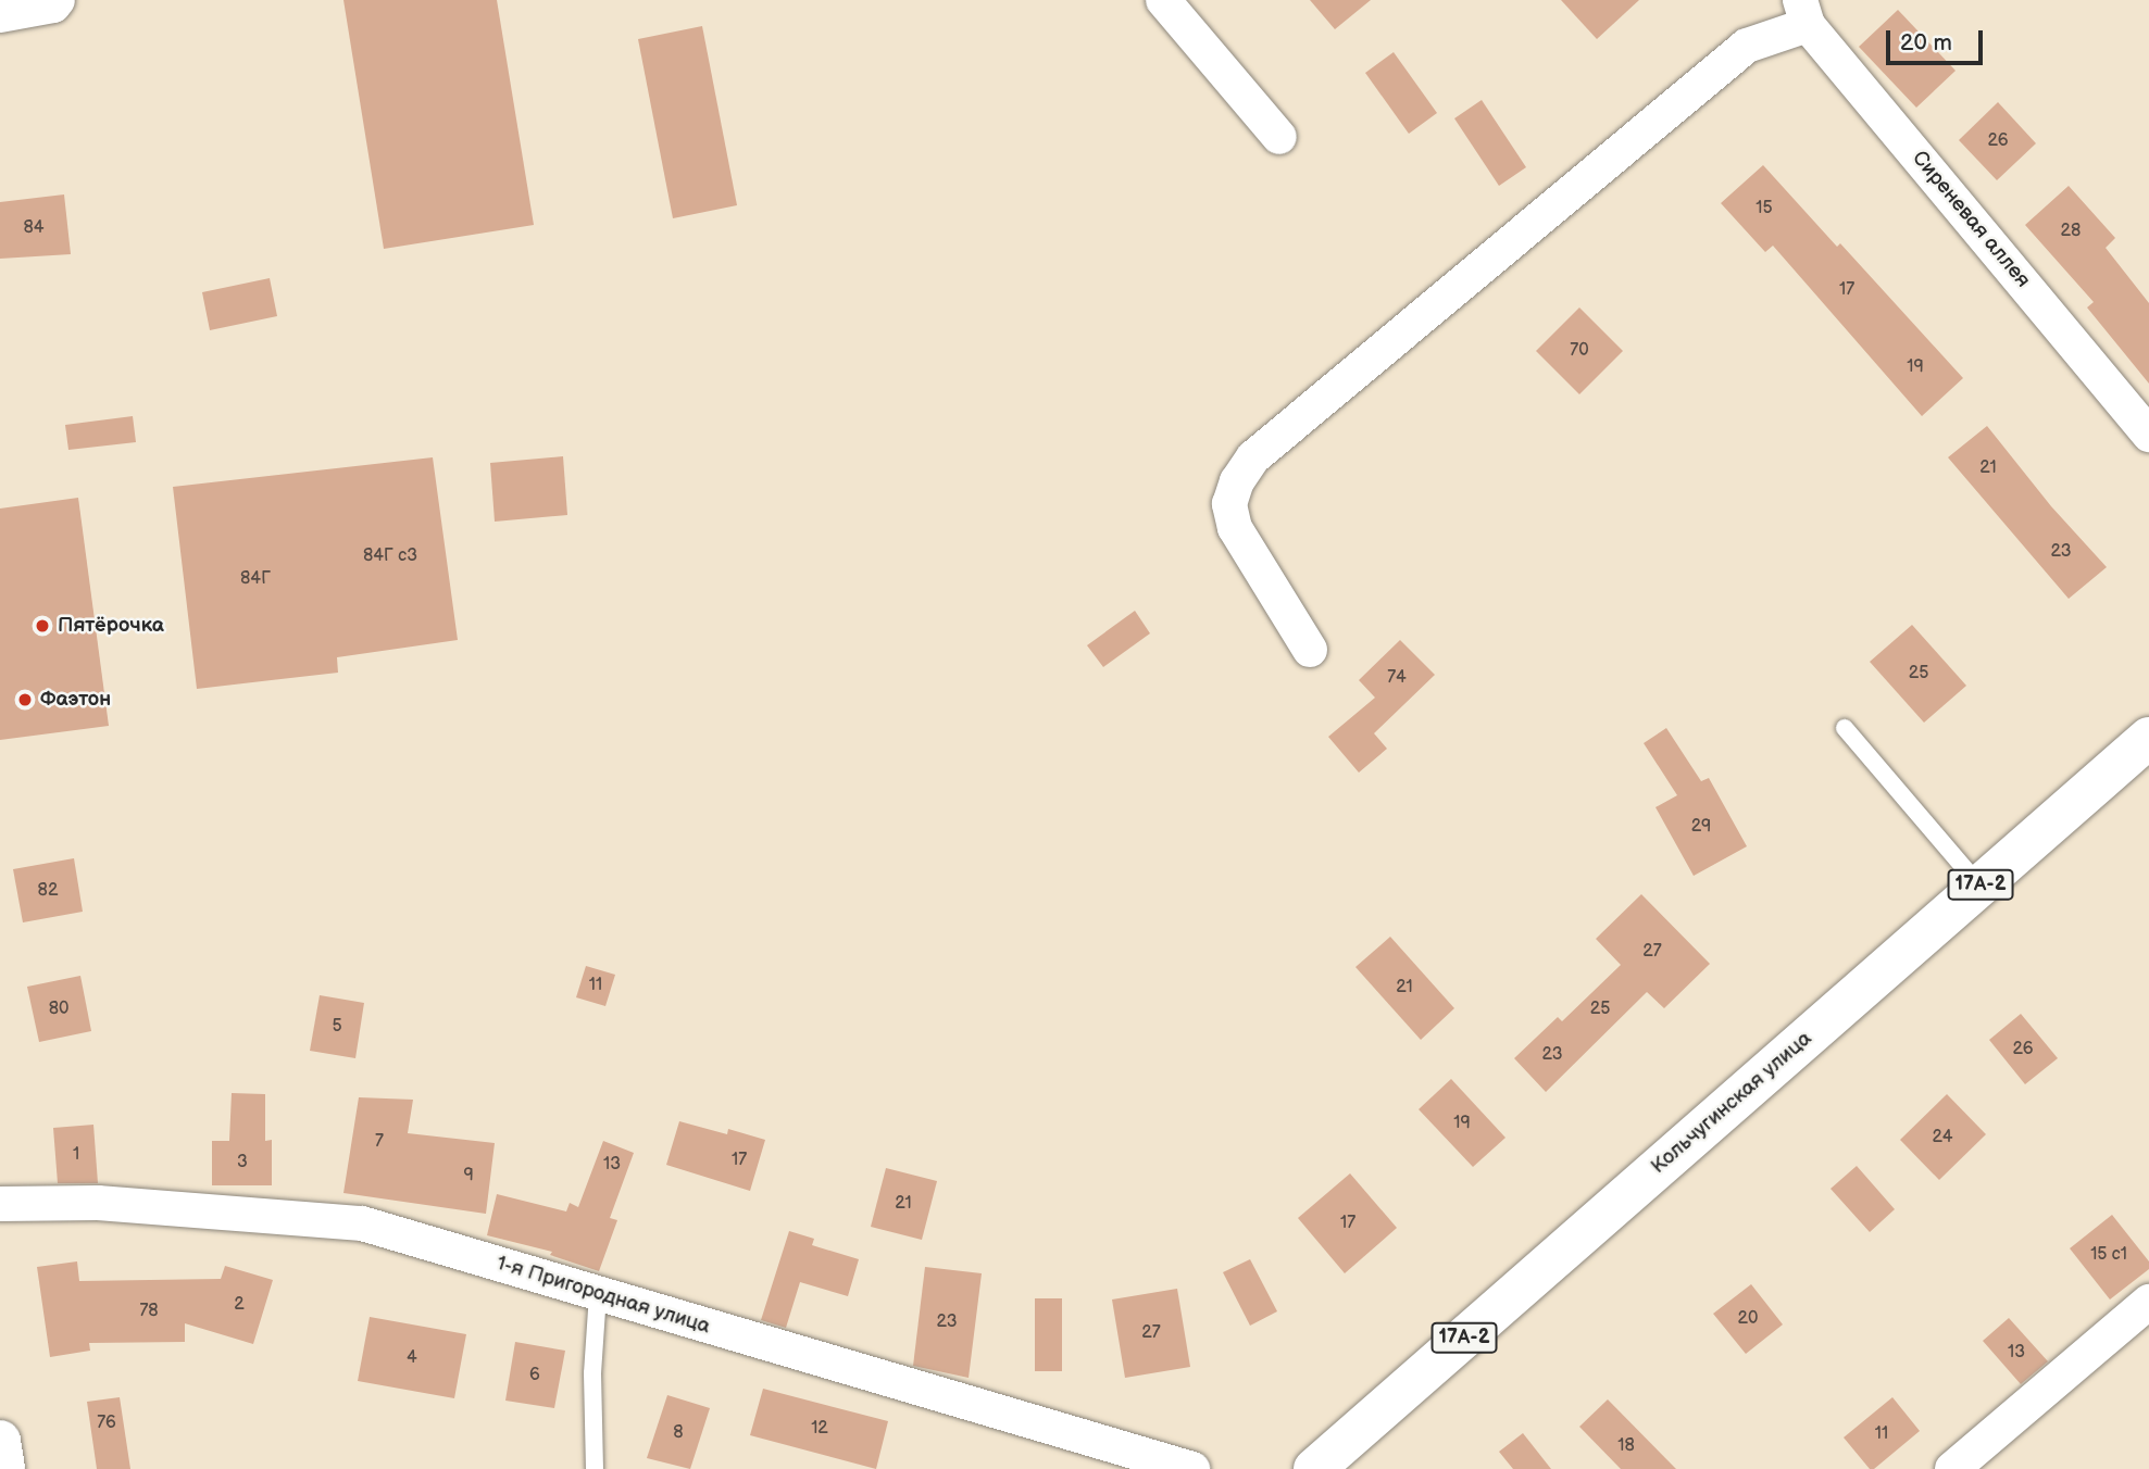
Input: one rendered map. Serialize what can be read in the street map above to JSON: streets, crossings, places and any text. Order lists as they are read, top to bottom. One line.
{"streets":{"main road":["17А-2","Кольчугинская улица"],"street":["Сиреневая аллея","1-я Пригородная улица"]},"places":["Пятёрочка","Фаэтон"],"house_numbers":["26","15","84","28","17","70","19","21","23","84Г с3","84Г","25","74","29","82","27","11","21","80","25","5","26","23","19","24","7","1","17","3","13","9","21","17","15 с1","2","78","20","23","27","13","4","6","76","12","8","11","18"],"scale_bar":"20 m"}
